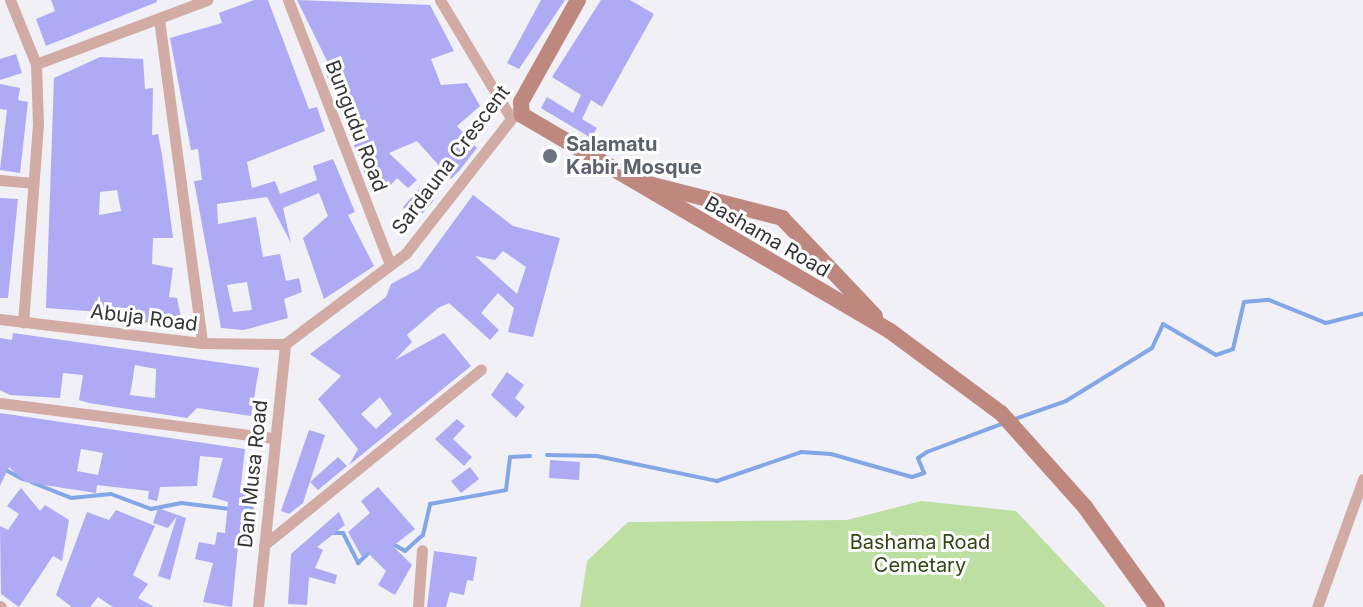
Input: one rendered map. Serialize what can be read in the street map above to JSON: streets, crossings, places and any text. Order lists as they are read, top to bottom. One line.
{"streets":{"street":["Bungudu Road","Sardauna Crescent","Bashama Road","Abuja Road","Dan Musa Road"]},"crossings":[["Bungudu Road","Sardauna Crescent"],["Sardauna Crescent","Bashama Road"],["Sardauna Crescent","Abuja Road"],["Sardauna Crescent","Dan Musa Road"],["Abuja Road","Dan Musa Road"]],"parks":["Bashama Road Cemetary"],"places":["Salamatu Kabir Mosque"]}
